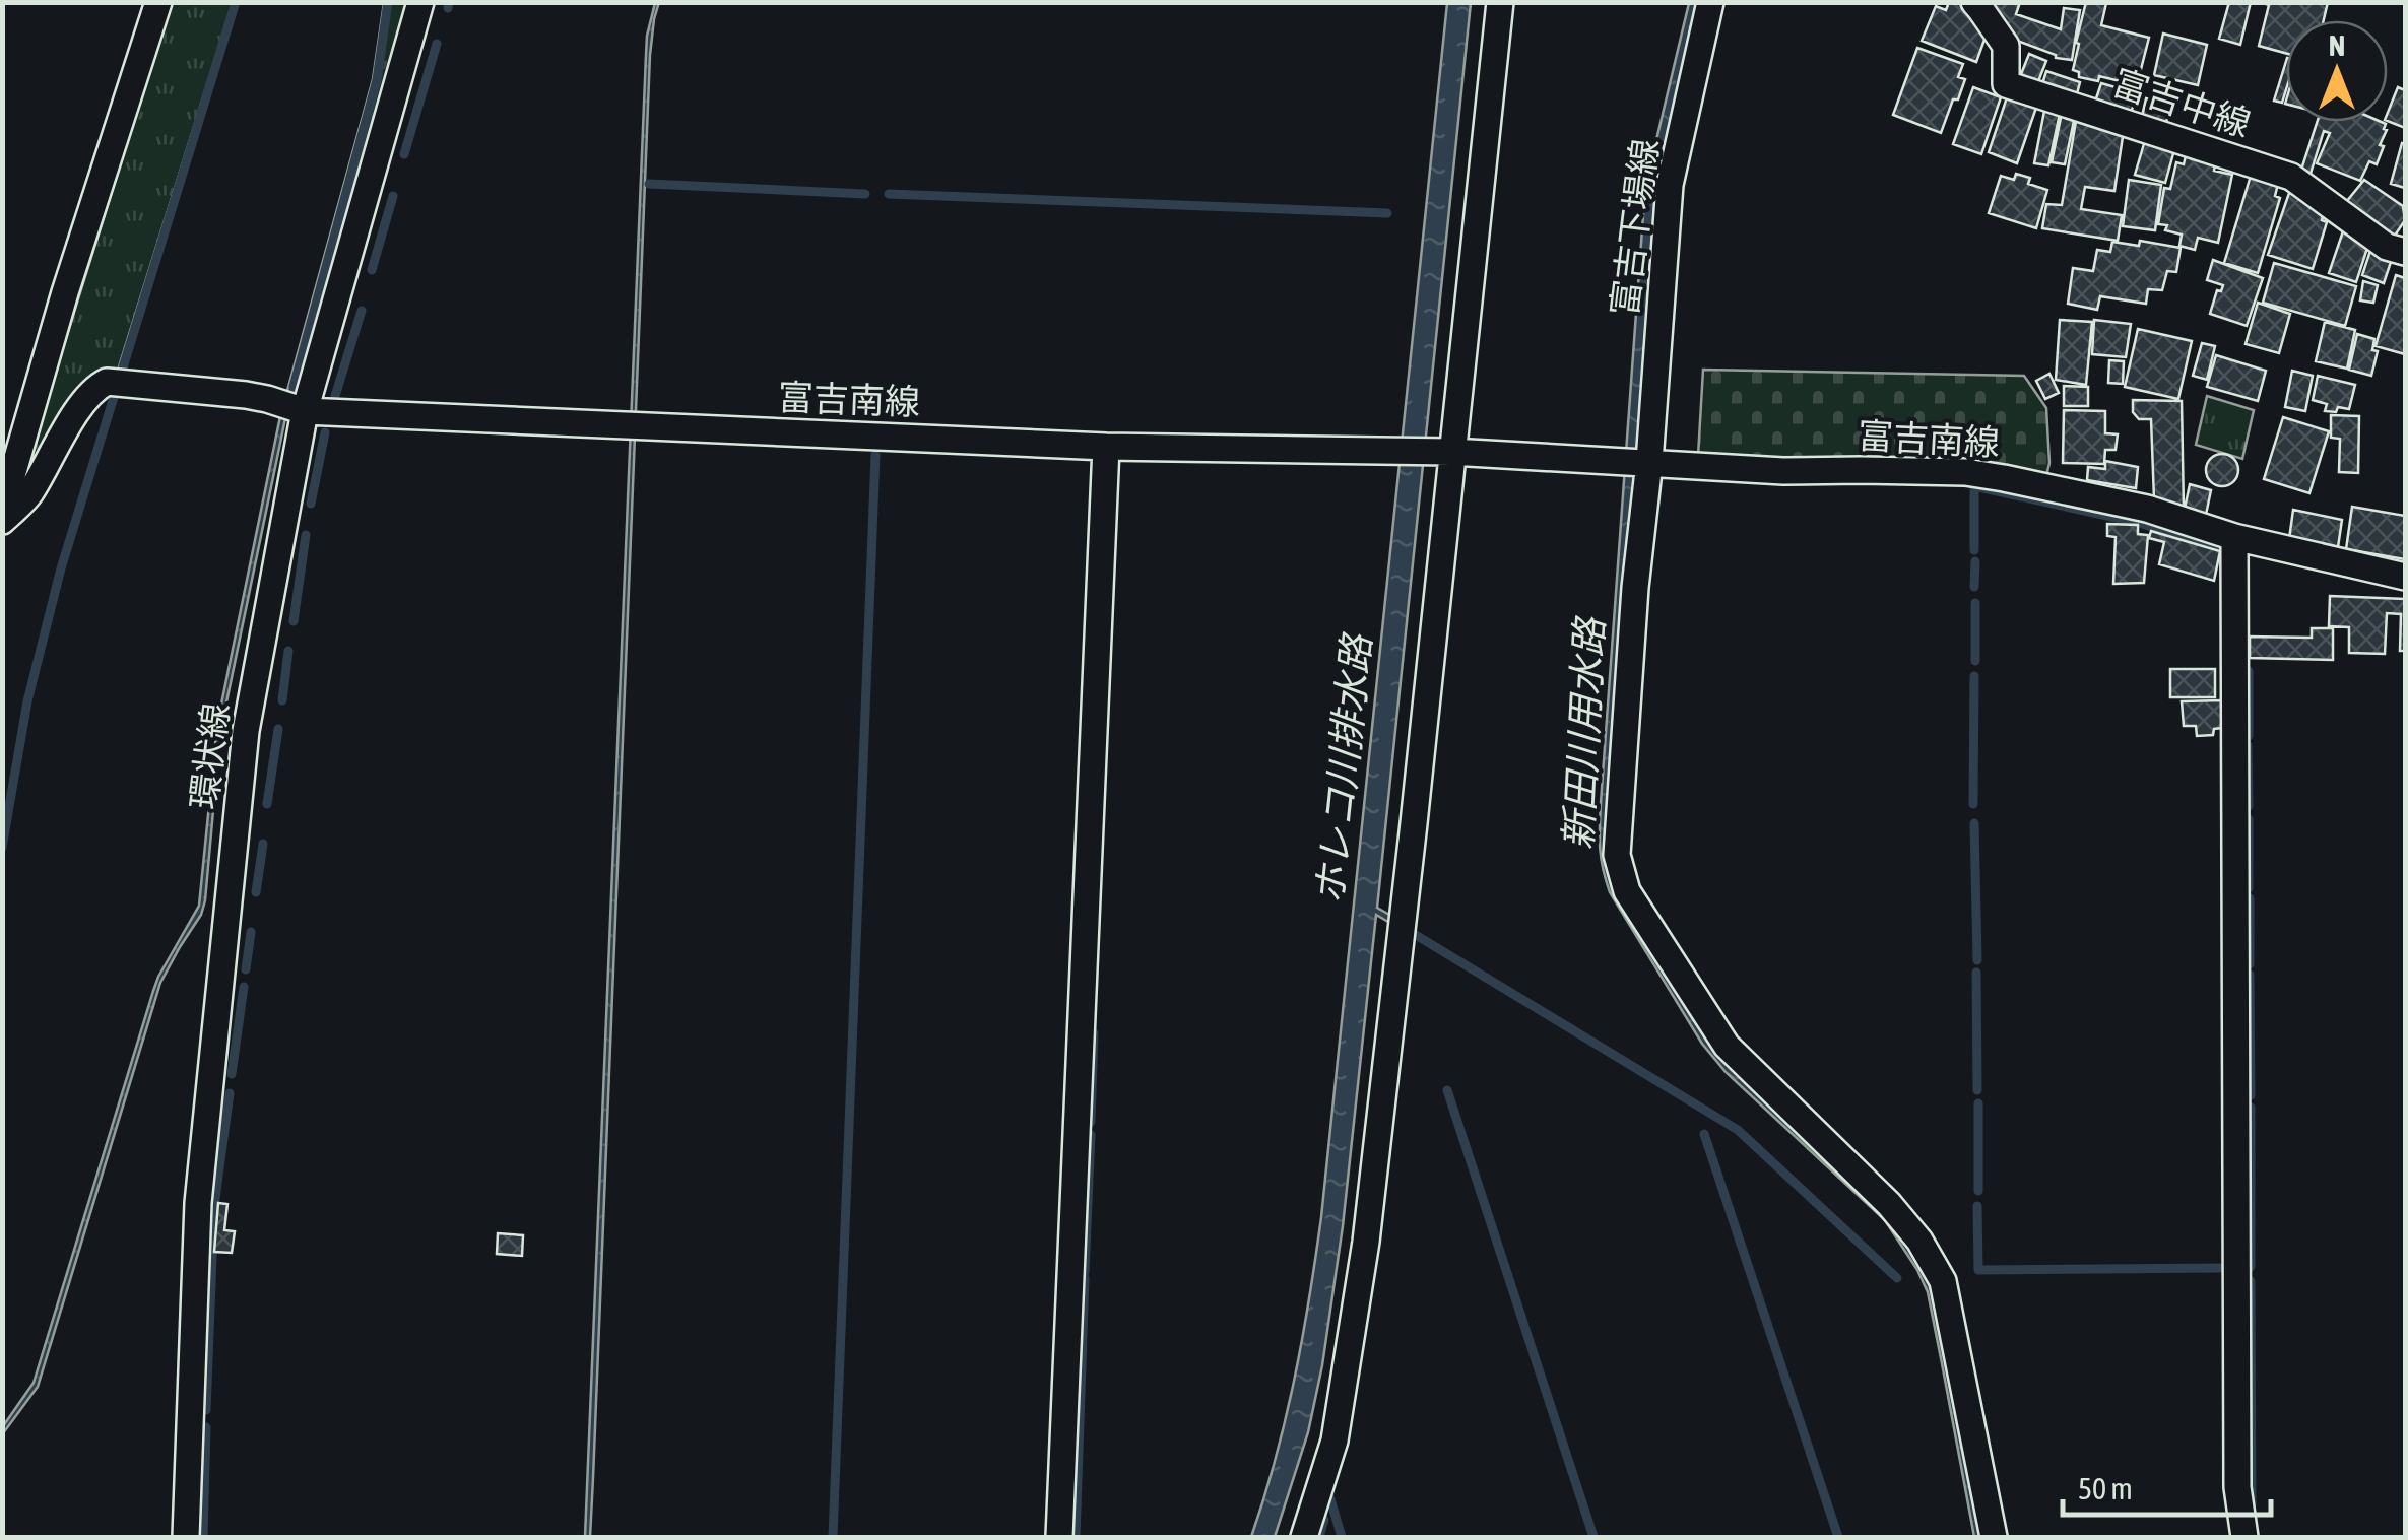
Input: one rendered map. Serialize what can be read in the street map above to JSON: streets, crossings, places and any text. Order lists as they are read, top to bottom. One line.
{"streets":{"street":["富吉中線","富吉下場線","富吉南線","環状線"]},"crossings":[["富吉下場線","富吉南線"],["富吉南線","環状線"]],"water":["新田川用水路","ホレコ川排水路"],"scale_bar":"50 m","north":"top"}
